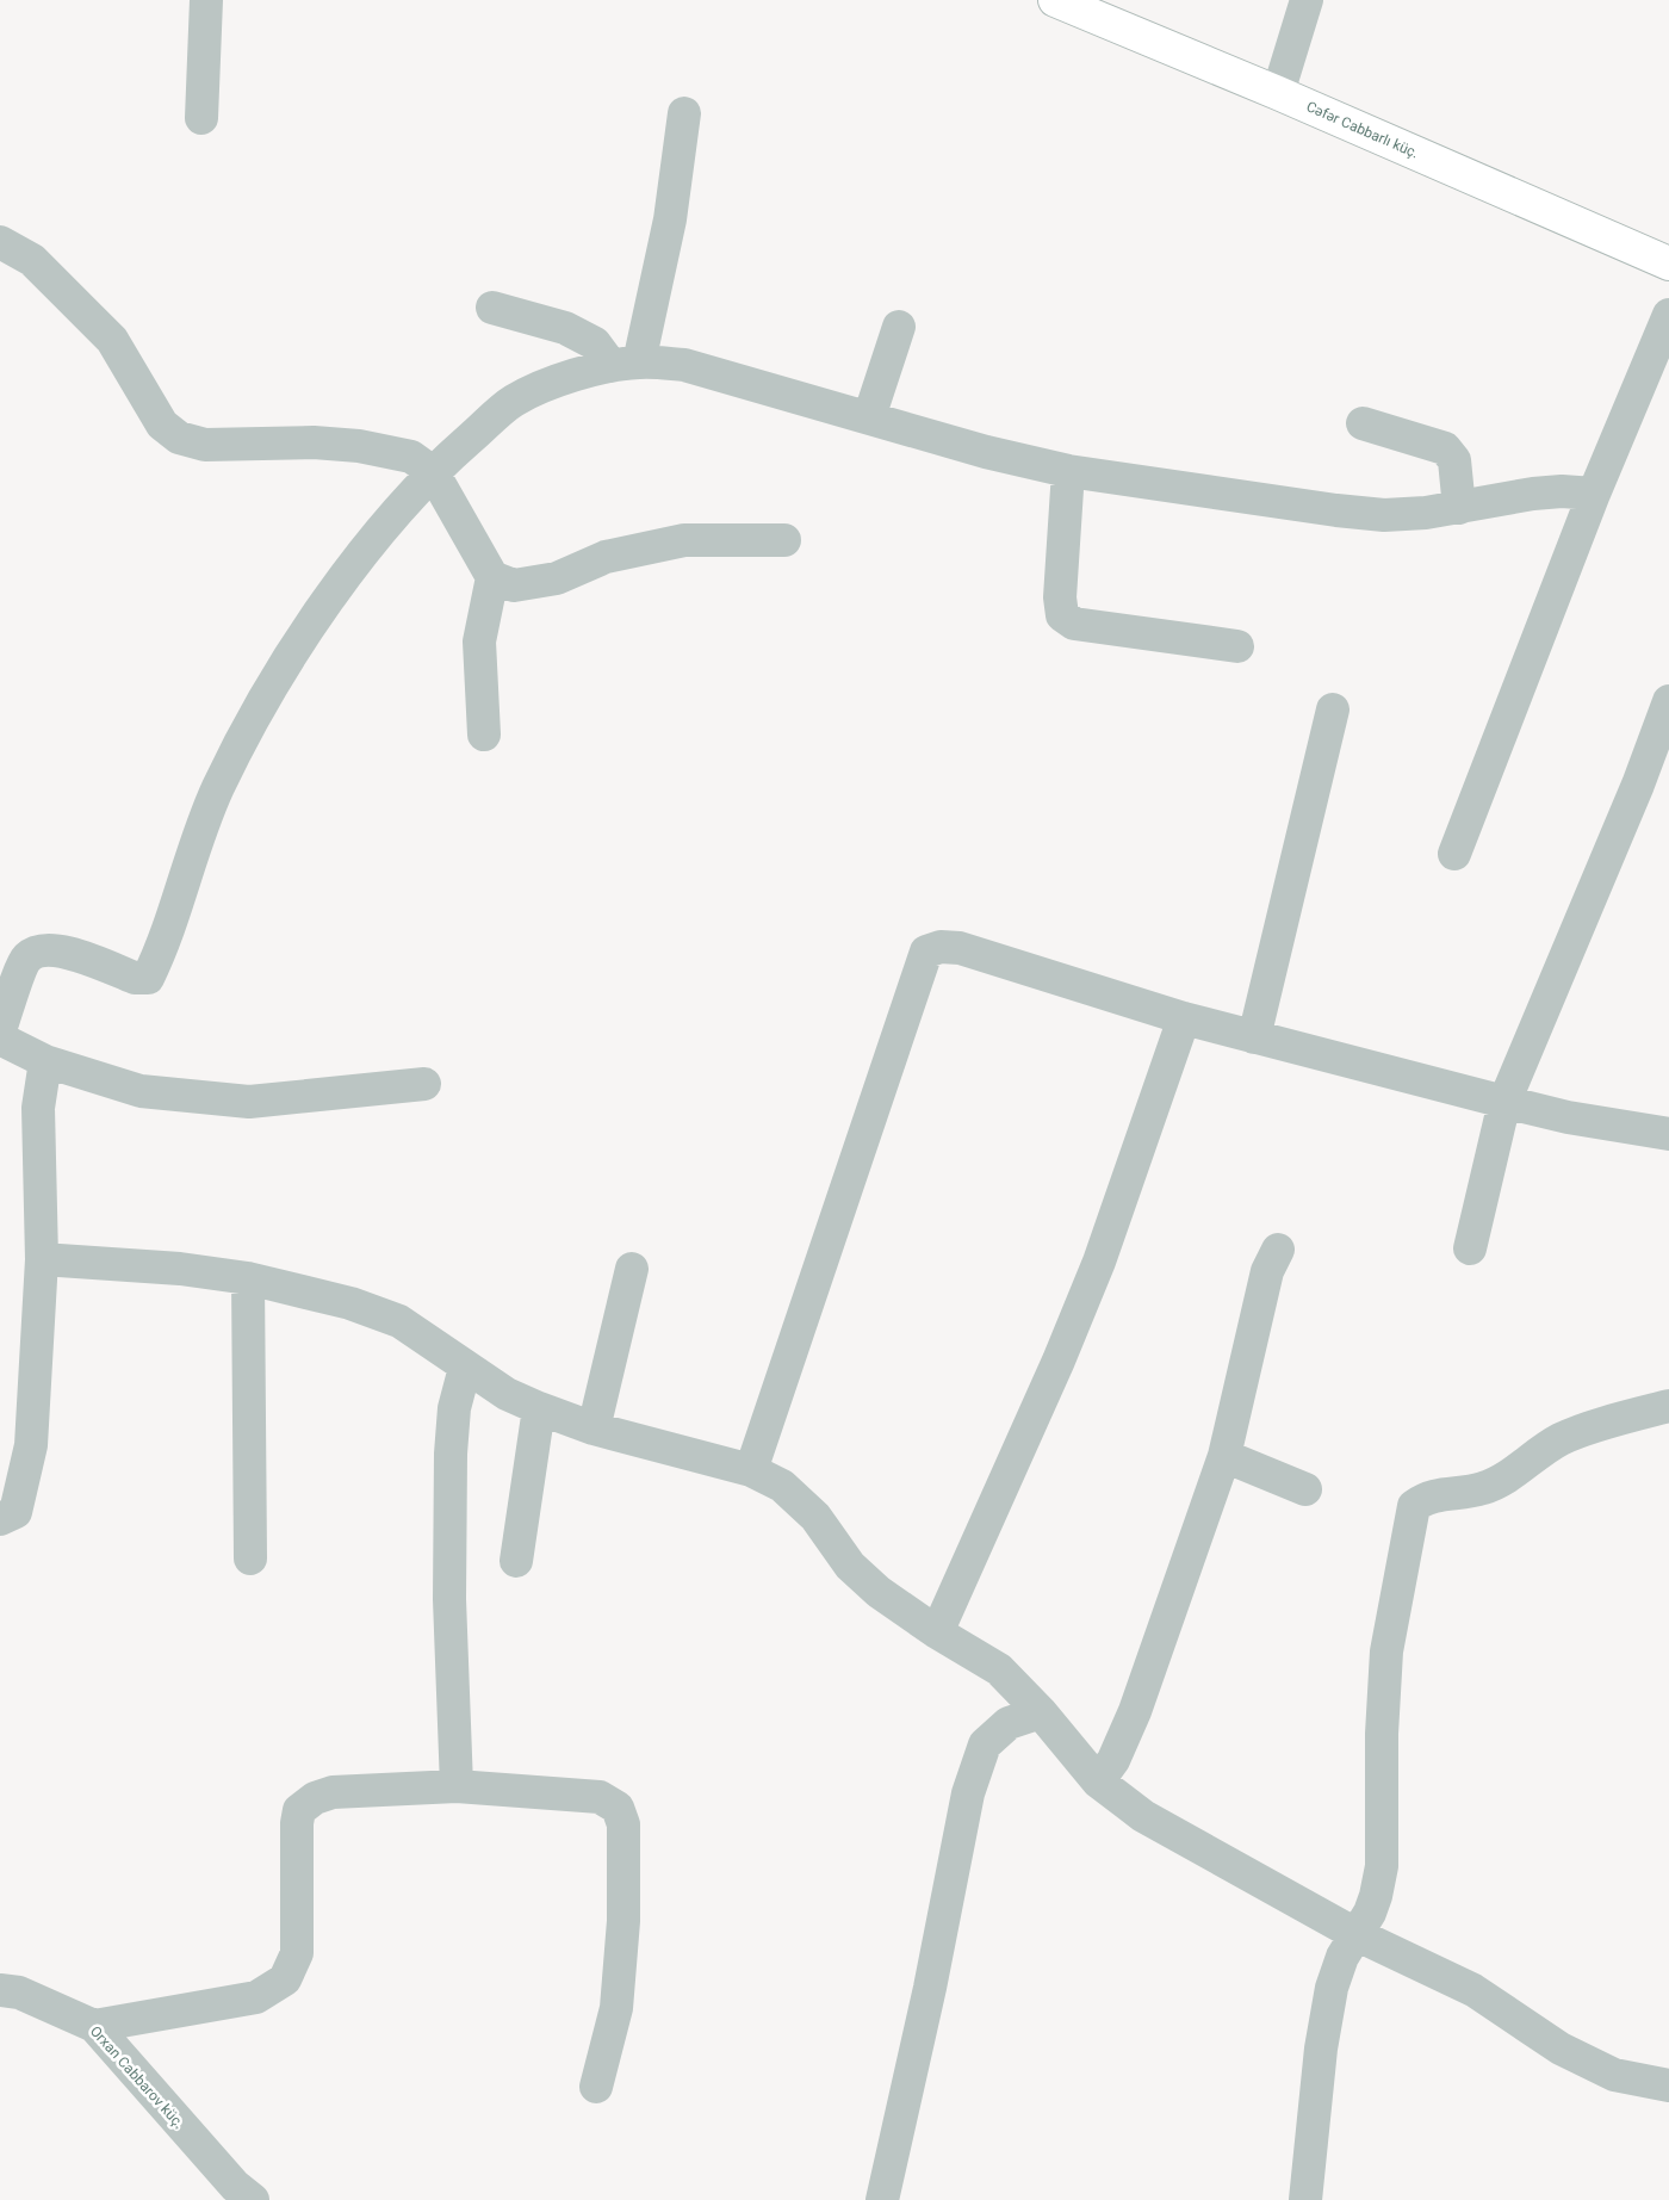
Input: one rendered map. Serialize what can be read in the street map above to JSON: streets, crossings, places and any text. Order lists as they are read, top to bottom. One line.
{"streets":{"street":["Cəfər Cabbarlı küç.","Orxan Cabbarov küç."]}}
